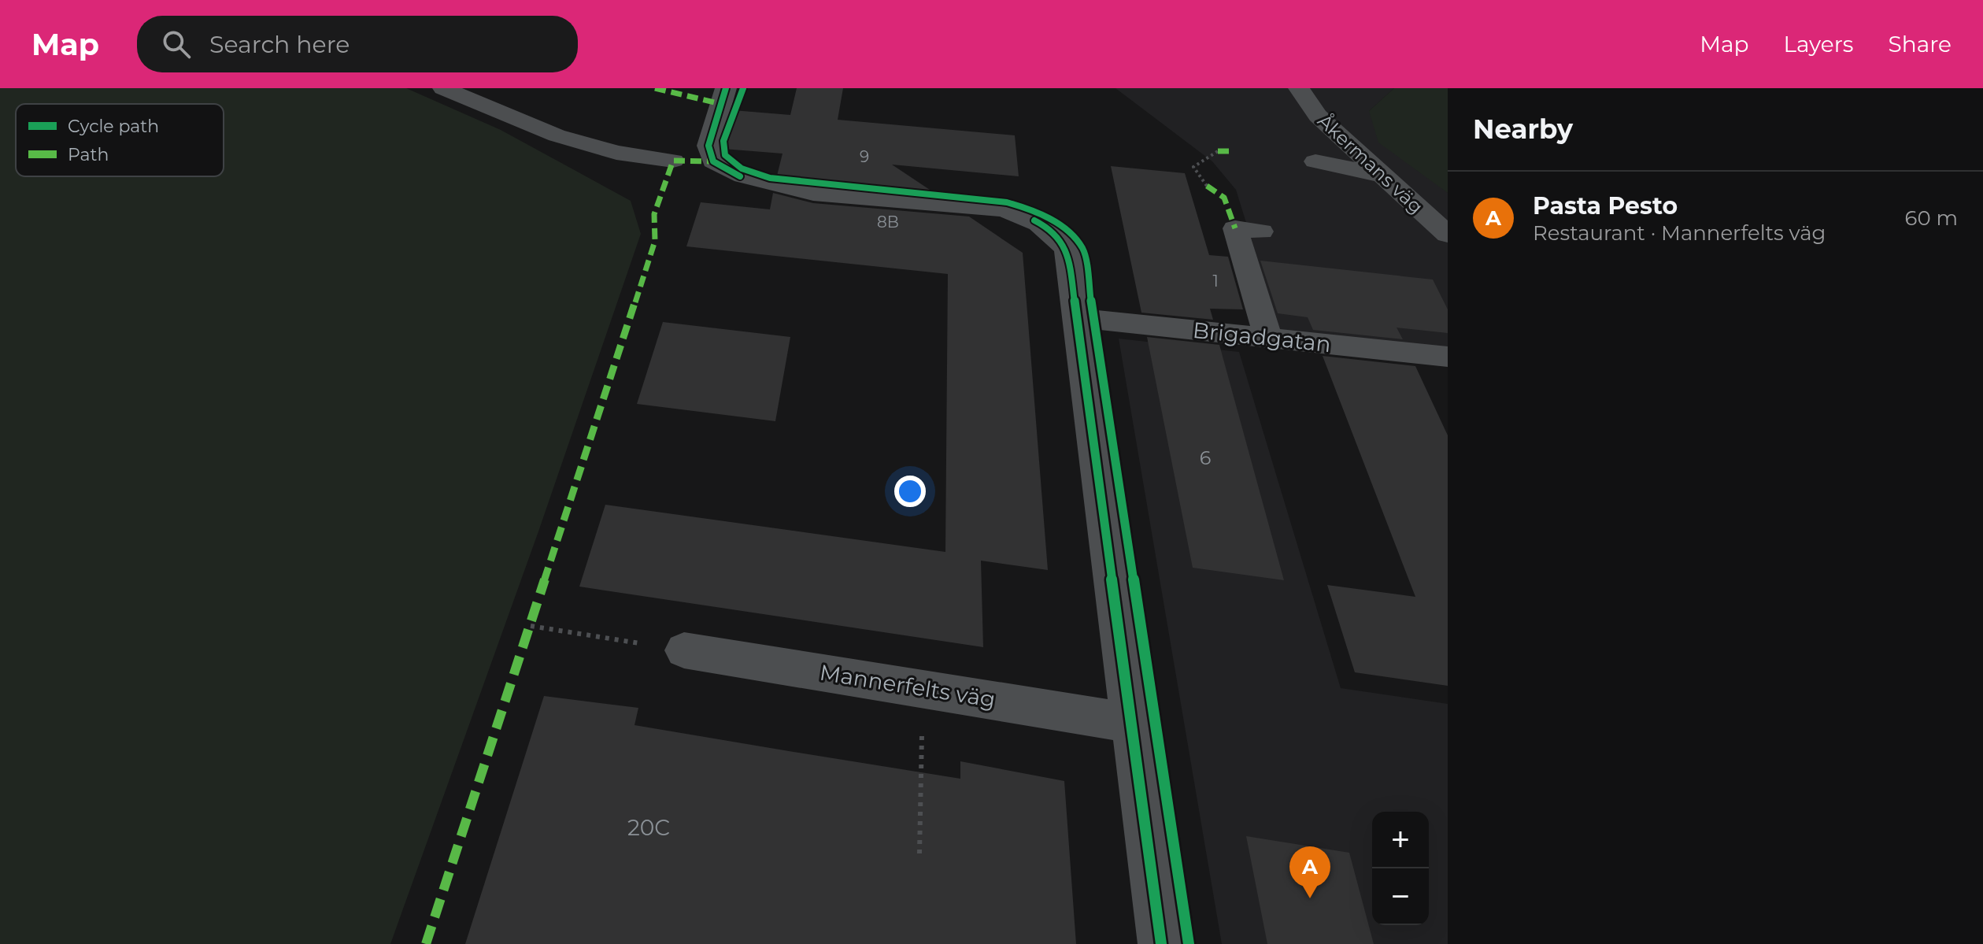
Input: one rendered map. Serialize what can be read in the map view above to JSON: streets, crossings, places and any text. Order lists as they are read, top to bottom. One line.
{"streets":{"street":["Åkermans väg","Brigadgatan","Mannerfelts väg"]},"house_numbers":["9","8B","1","6","20C"],"legend":["Cycle path","Path"],"page":{"header":"Map","search":"Search here","nav":["Map","Layers","Share"],"heading":"Nearby","list":[{"mark":"A","name":"Pasta Pesto","note":"Restaurant · Mannerfelts väg","value":"60 m"}],"map_buttons":["+","−"],"pins":"A"}}
